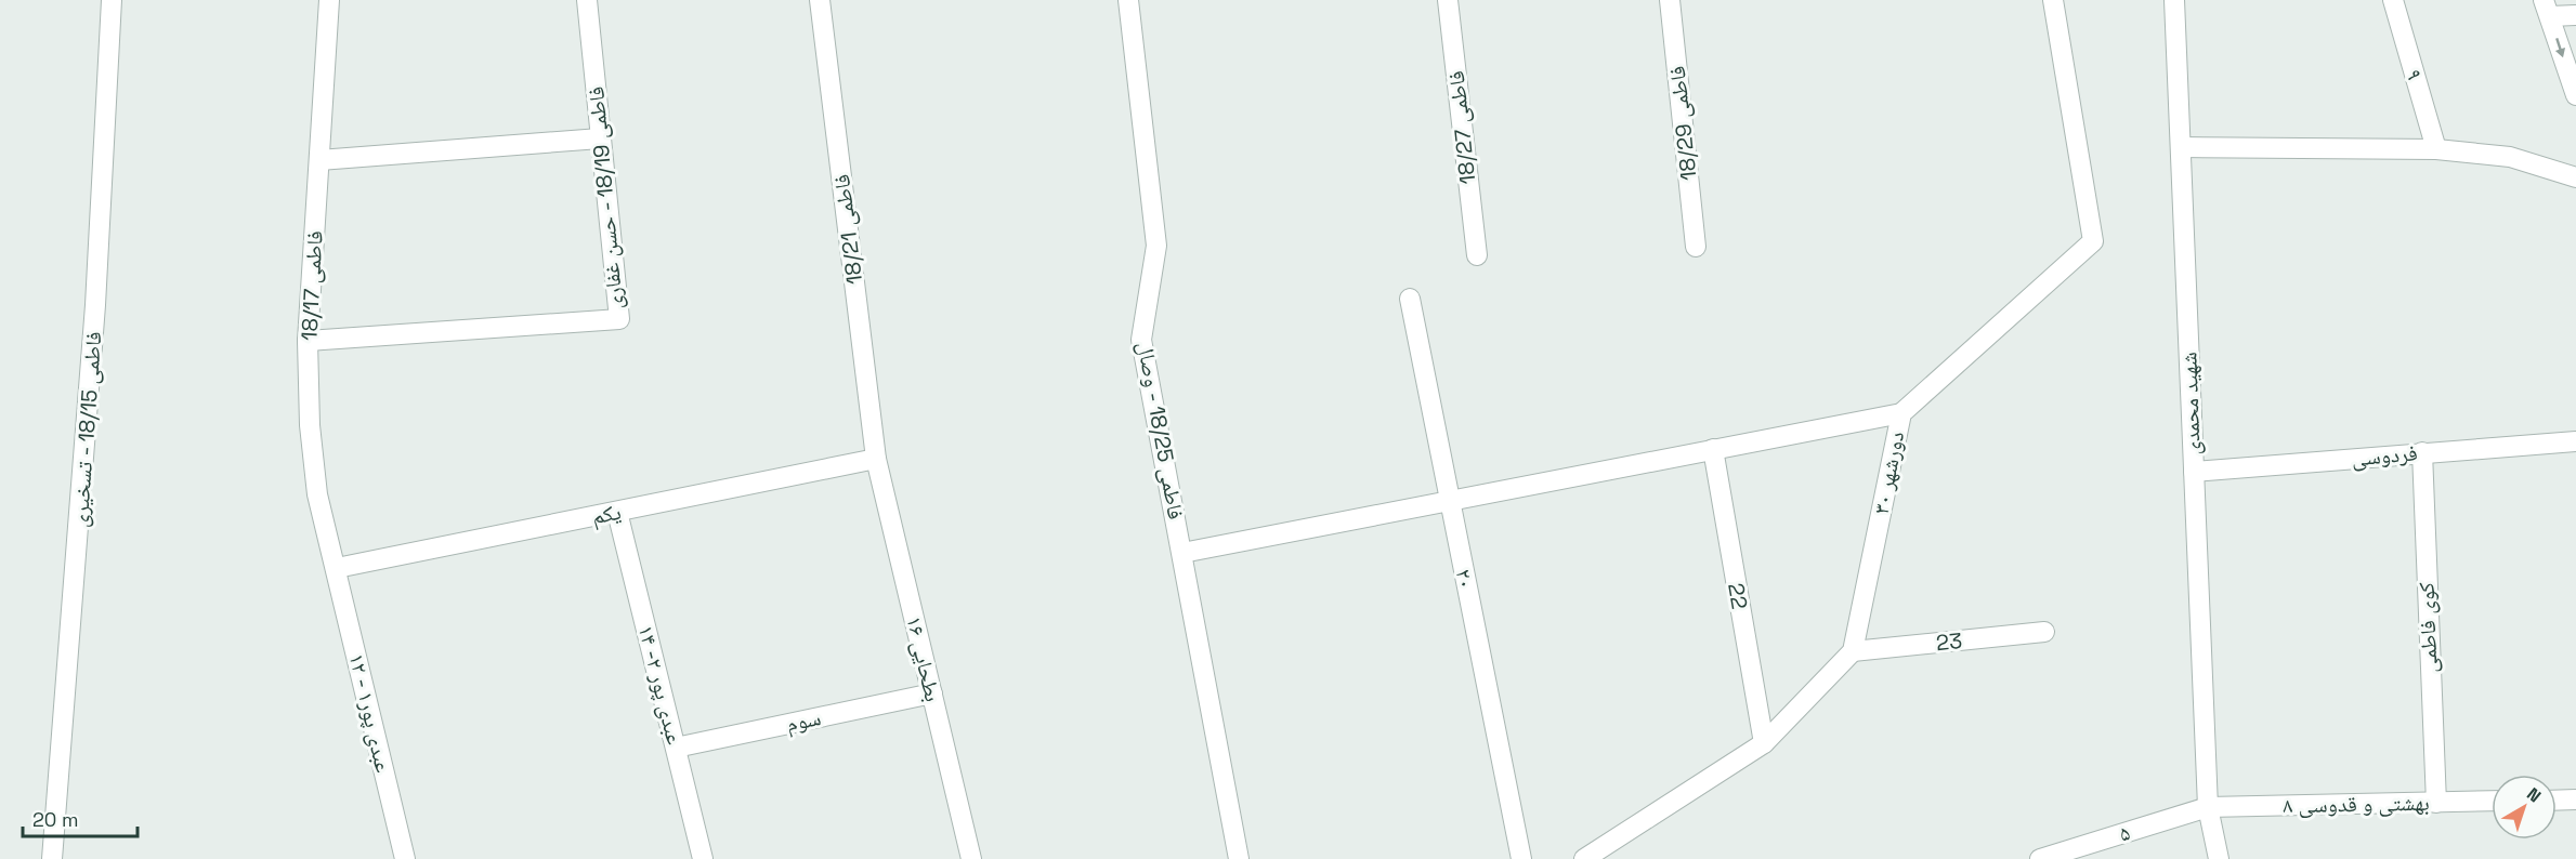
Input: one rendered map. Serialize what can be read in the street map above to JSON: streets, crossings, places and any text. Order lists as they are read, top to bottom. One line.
{"streets":{"street":["۹","فاطمی 18/29","فاطمی 18/27","فاطمی 18/19 - حسن غفاری","فاطمی 18/21","فاطمی 18/17","شهید محمدی","فاطمی 18/15 - تسخیری","فاطمی 18/25 - وصال","فردوسی","دورشهر ۳۰","یکم","۲۰","22","کوی فاطمی","23","بطحایی ۱۶","عبدی پور ۲- ۱۴","عبدی پور۱ - ۱۲","سوم","بهشتی و قدوسی ۸","۵"]},"crossings":[["فاطمی 18/19 - حسن غفاری","فاطمی 18/17"],["فاطمی 18/21","یکم"],["فاطمی 18/21","بطحایی ۱۶"],["فاطمی 18/17","یکم"],["فاطمی 18/17","عبدی پور۱ - ۱۲"],["شهید محمدی","فردوسی"],["شهید محمدی","بهشتی و قدوسی ۸"],["شهید محمدی","۵"],["فردوسی","کوی فاطمی"],["دورشهر ۳۰","23"],["یکم","بطحایی ۱۶"],["یکم","عبدی پور ۲- ۱۴"],["یکم","عبدی پور۱ - ۱۲"],["کوی فاطمی","بهشتی و قدوسی ۸"],["بطحایی ۱۶","سوم"],["عبدی پور ۲- ۱۴","سوم"],["بهشتی و قدوسی ۸","۵"]],"scale_bar":"20 m","north":"top right"}
